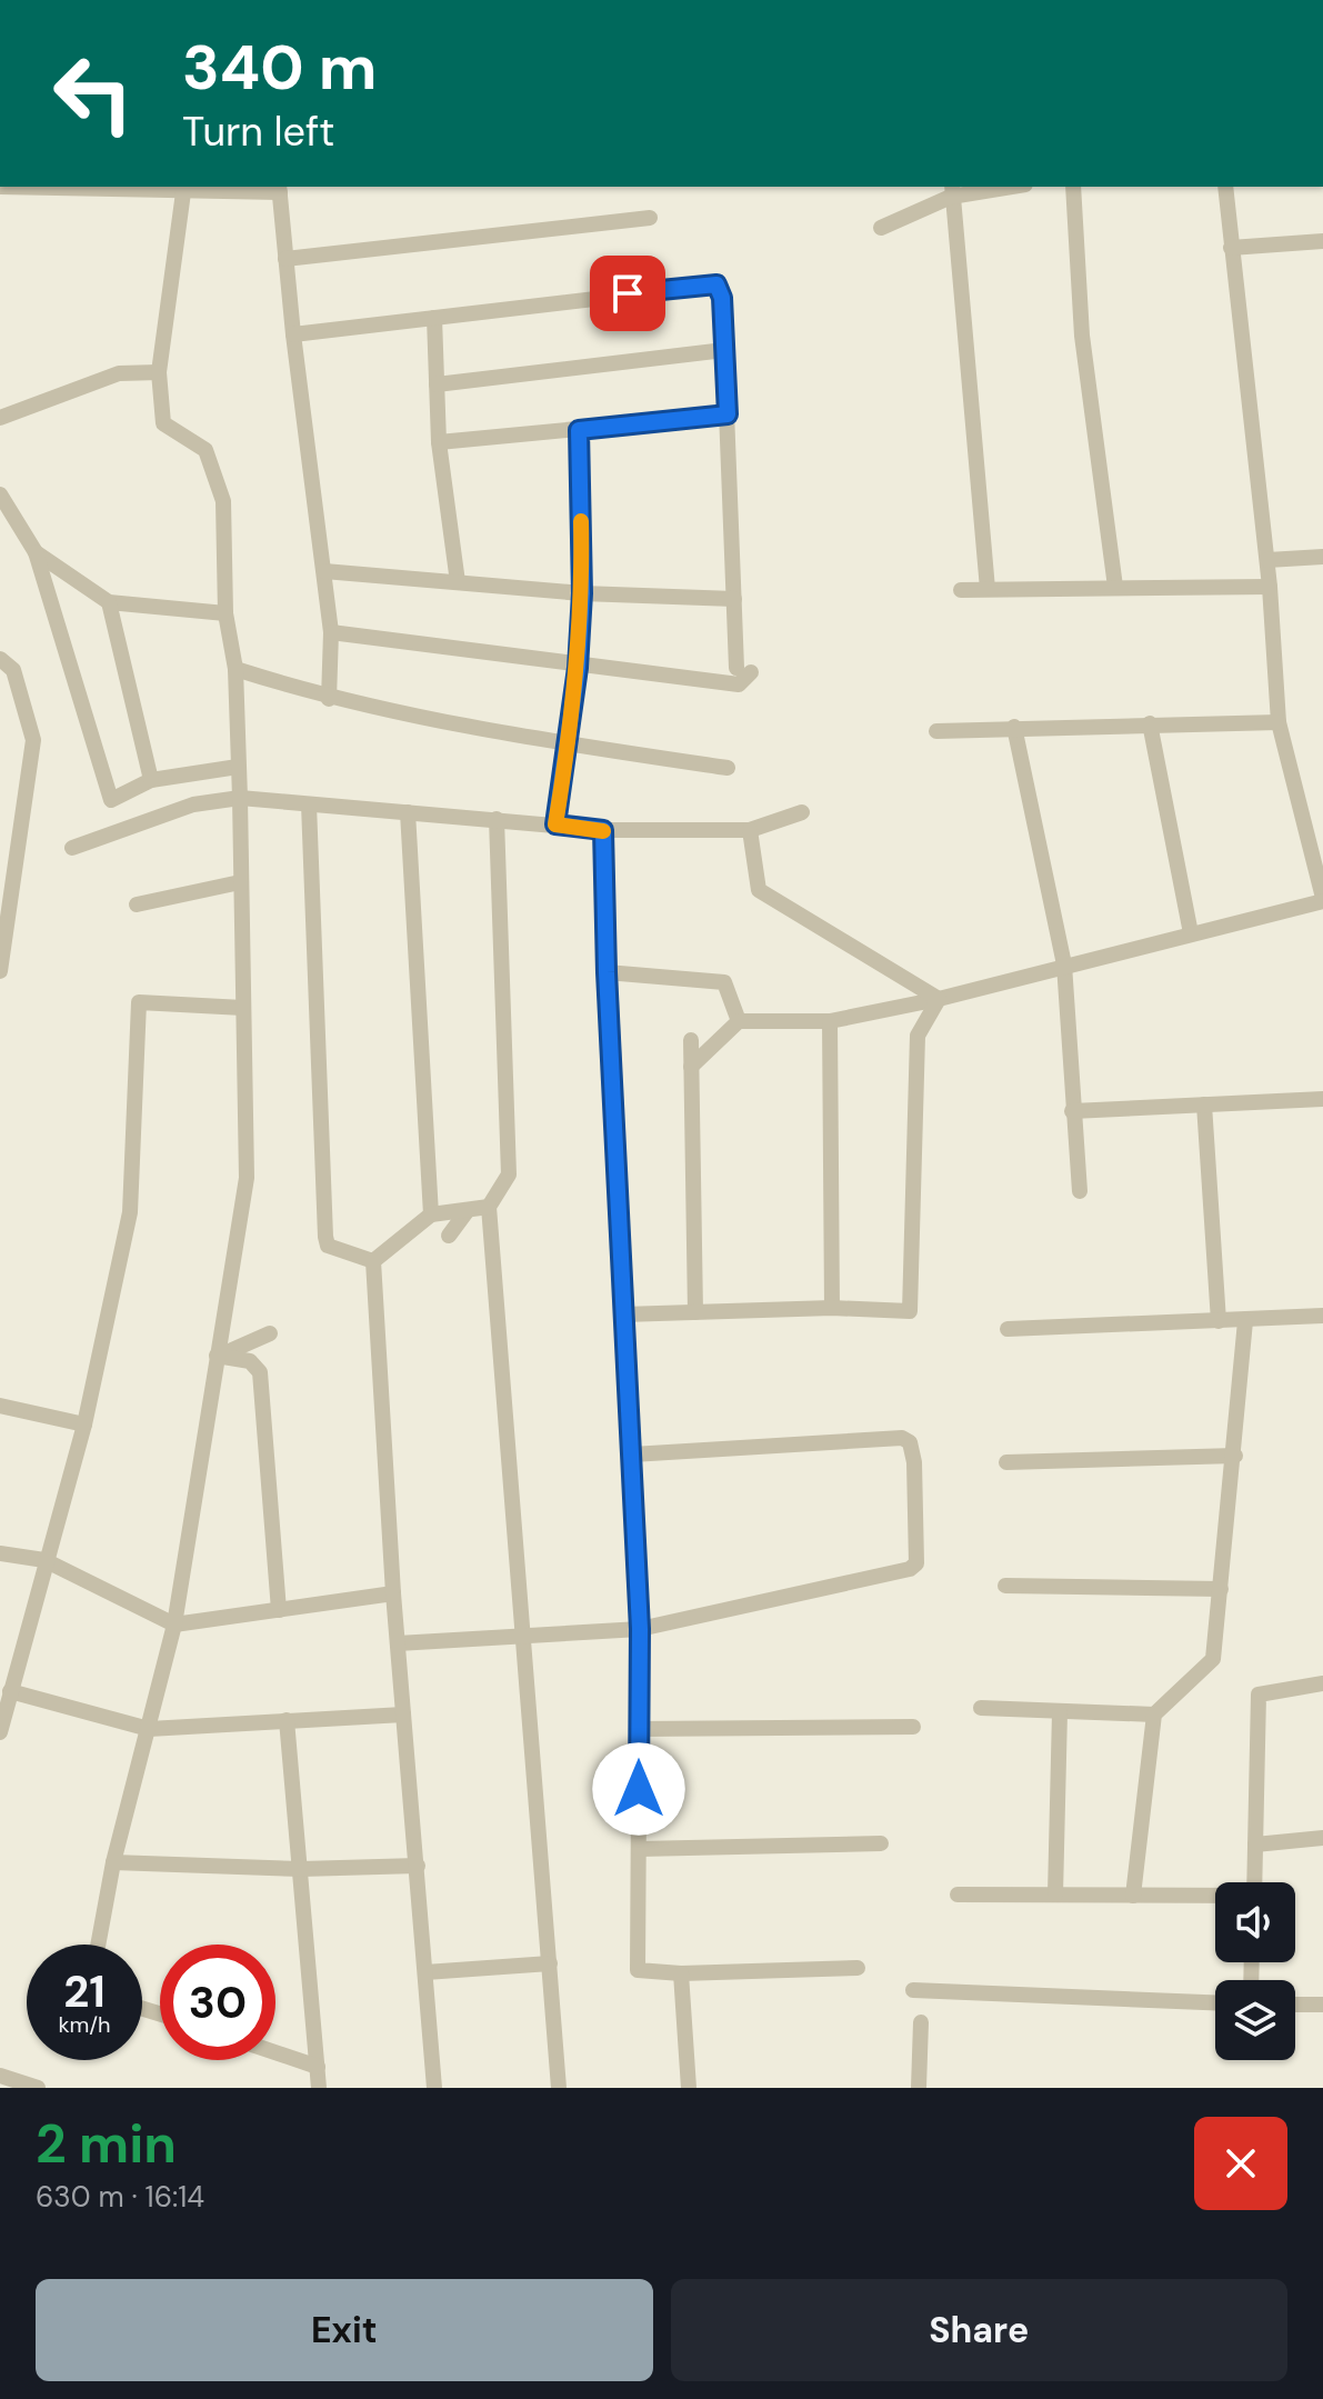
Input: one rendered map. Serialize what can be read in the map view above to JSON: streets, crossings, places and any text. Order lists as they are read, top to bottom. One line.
{"page":{"turn":["340 m","Turn left"],"speed":"21 km/h","limit":"30","heading":["2 min","630 m · 16:14"],"buttons":["Exit","Share"]}}
